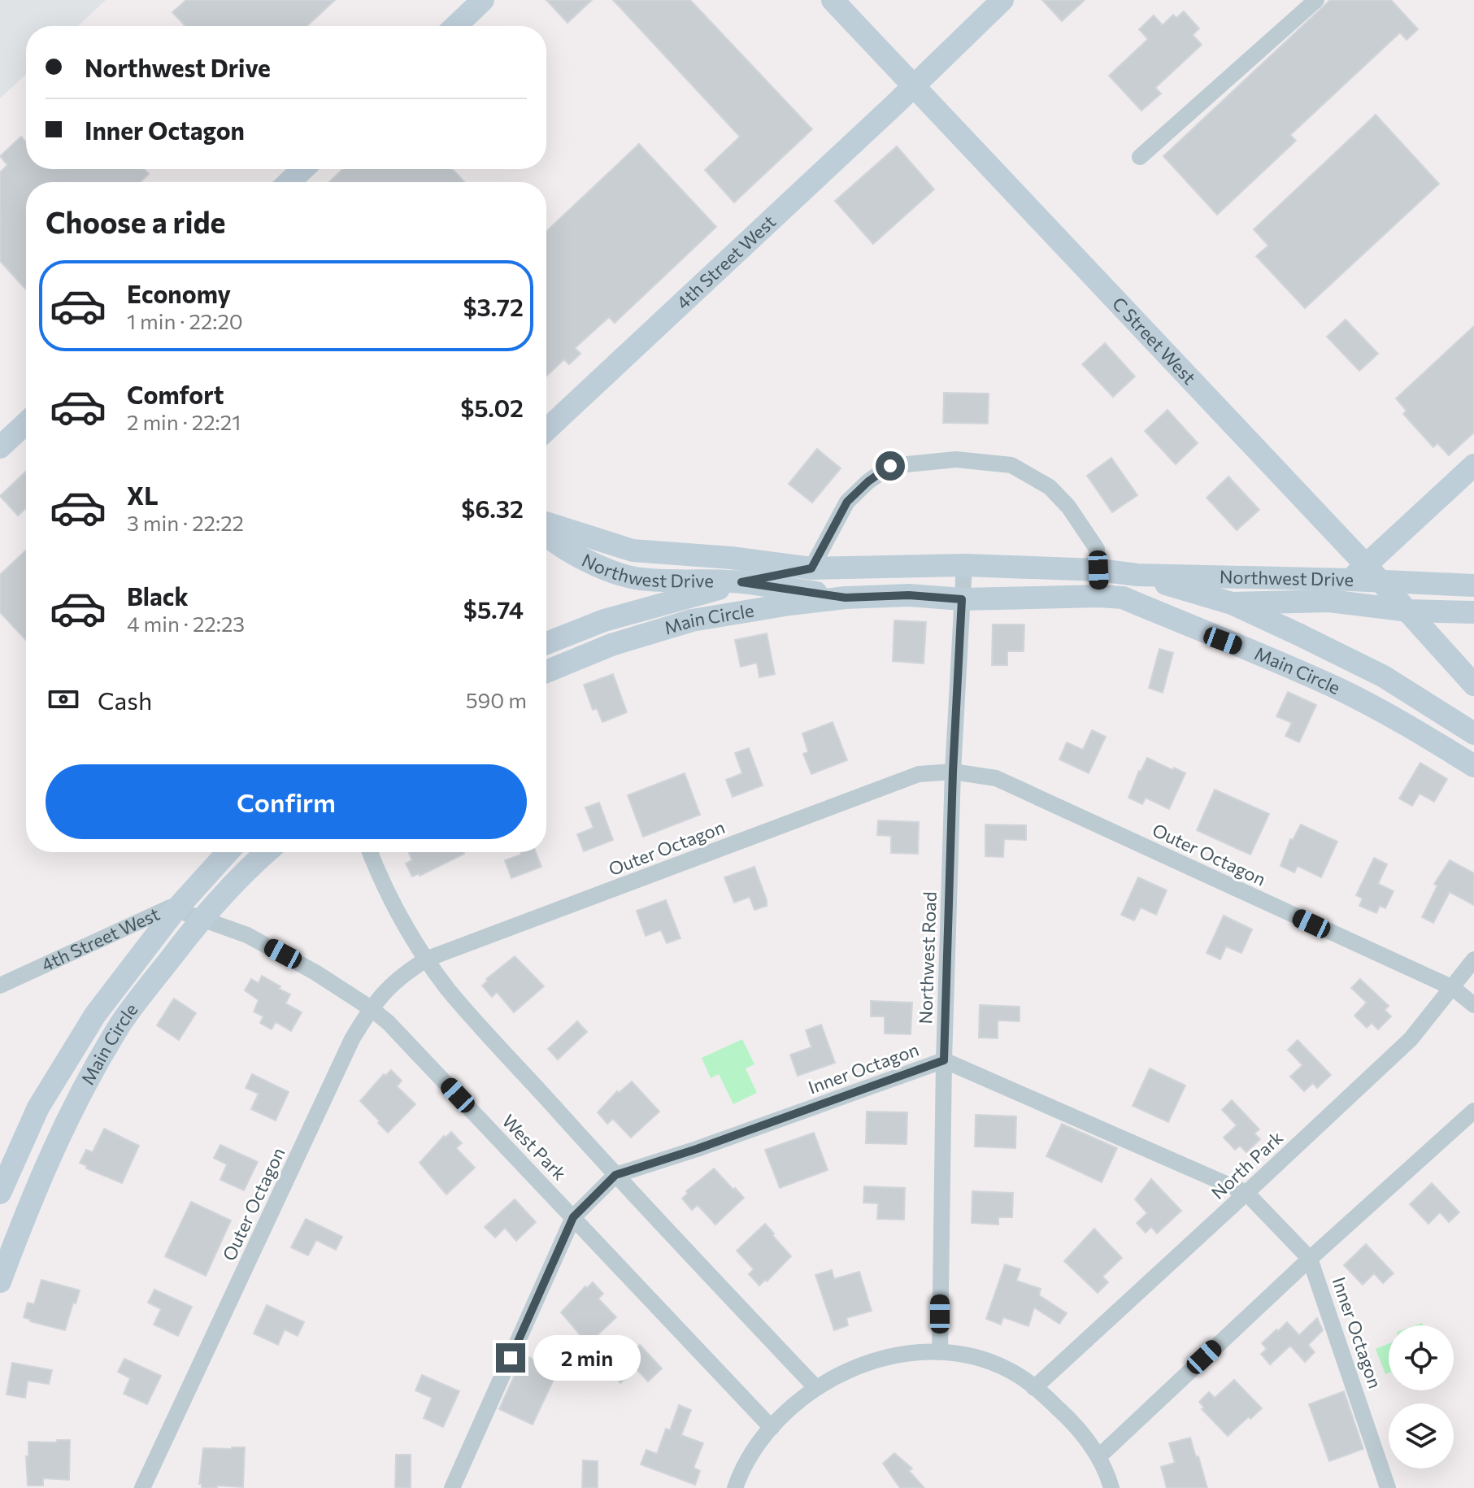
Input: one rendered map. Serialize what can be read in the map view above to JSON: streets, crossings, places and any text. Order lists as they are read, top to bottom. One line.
{"streets":{"street":["4th Street West","C Street West","Northwest Drive","Main Circle","Outer Octagon","Northwest Road","Inner Octagon","West Park","North Park"]},"crossings":[["4th Street West","C Street West"],["4th Street West","Main Circle"],["4th Street West","West Park"],["C Street West","Northwest Drive"],["Northwest Drive","Main Circle"],["Northwest Drive","Northwest Road"],["Main Circle","Northwest Road"],["Main Circle","West Park"],["Outer Octagon","Northwest Road"],["Outer Octagon","West Park"],["Outer Octagon","North Park"],["Northwest Road","Inner Octagon"],["Inner Octagon","West Park"],["Inner Octagon","North Park"]],"page":{"banner":["Northwest Drive","Inner Octagon"],"heading":"Choose a ride","list":[{"name":"Economy","note":"1 min · 22:20","value":"$3.72"},{"name":"Comfort","note":"2 min · 22:21","value":"$5.02"},{"name":"XL","note":"3 min · 22:22","value":"$6.32"},{"name":"Black","note":"4 min · 22:23","value":"$5.74"}],"pay":["Cash","590 m"],"buttons":"Confirm","bubble":"2 min"}}
